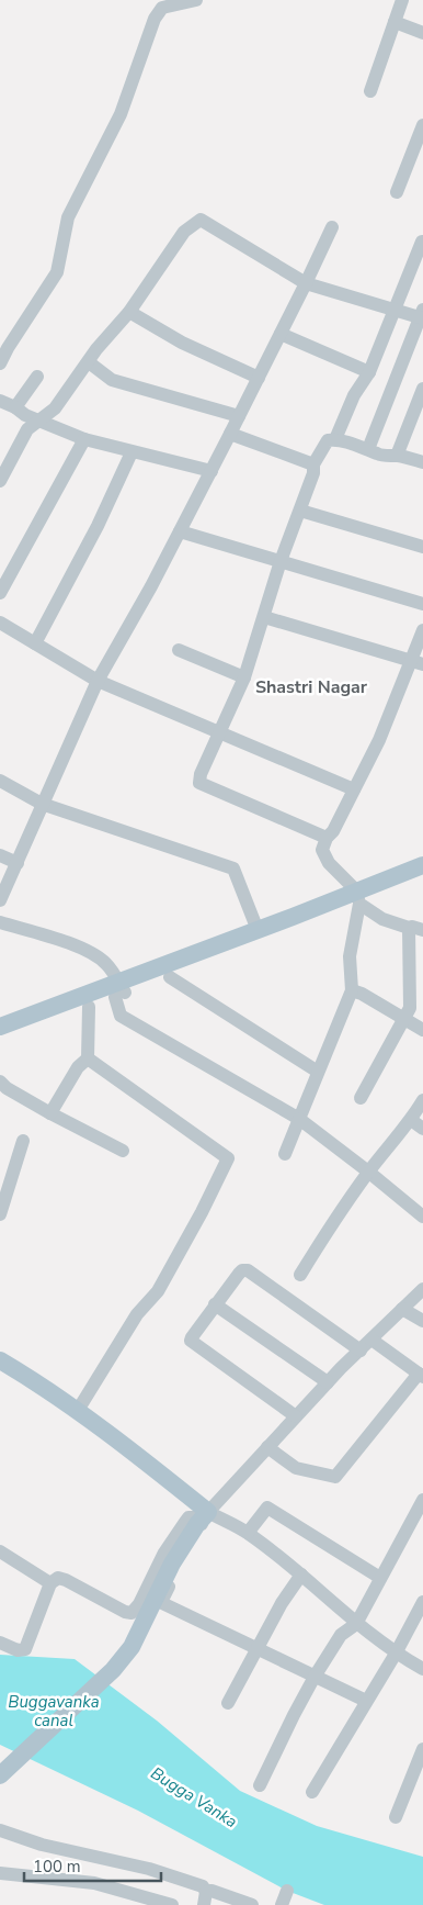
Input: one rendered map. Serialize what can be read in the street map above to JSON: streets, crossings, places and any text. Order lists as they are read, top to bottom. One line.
{"districts":["Shastri Nagar"],"water":["Buggavanka canal","Bugga Vanka"],"scale_bar":"100 m"}
